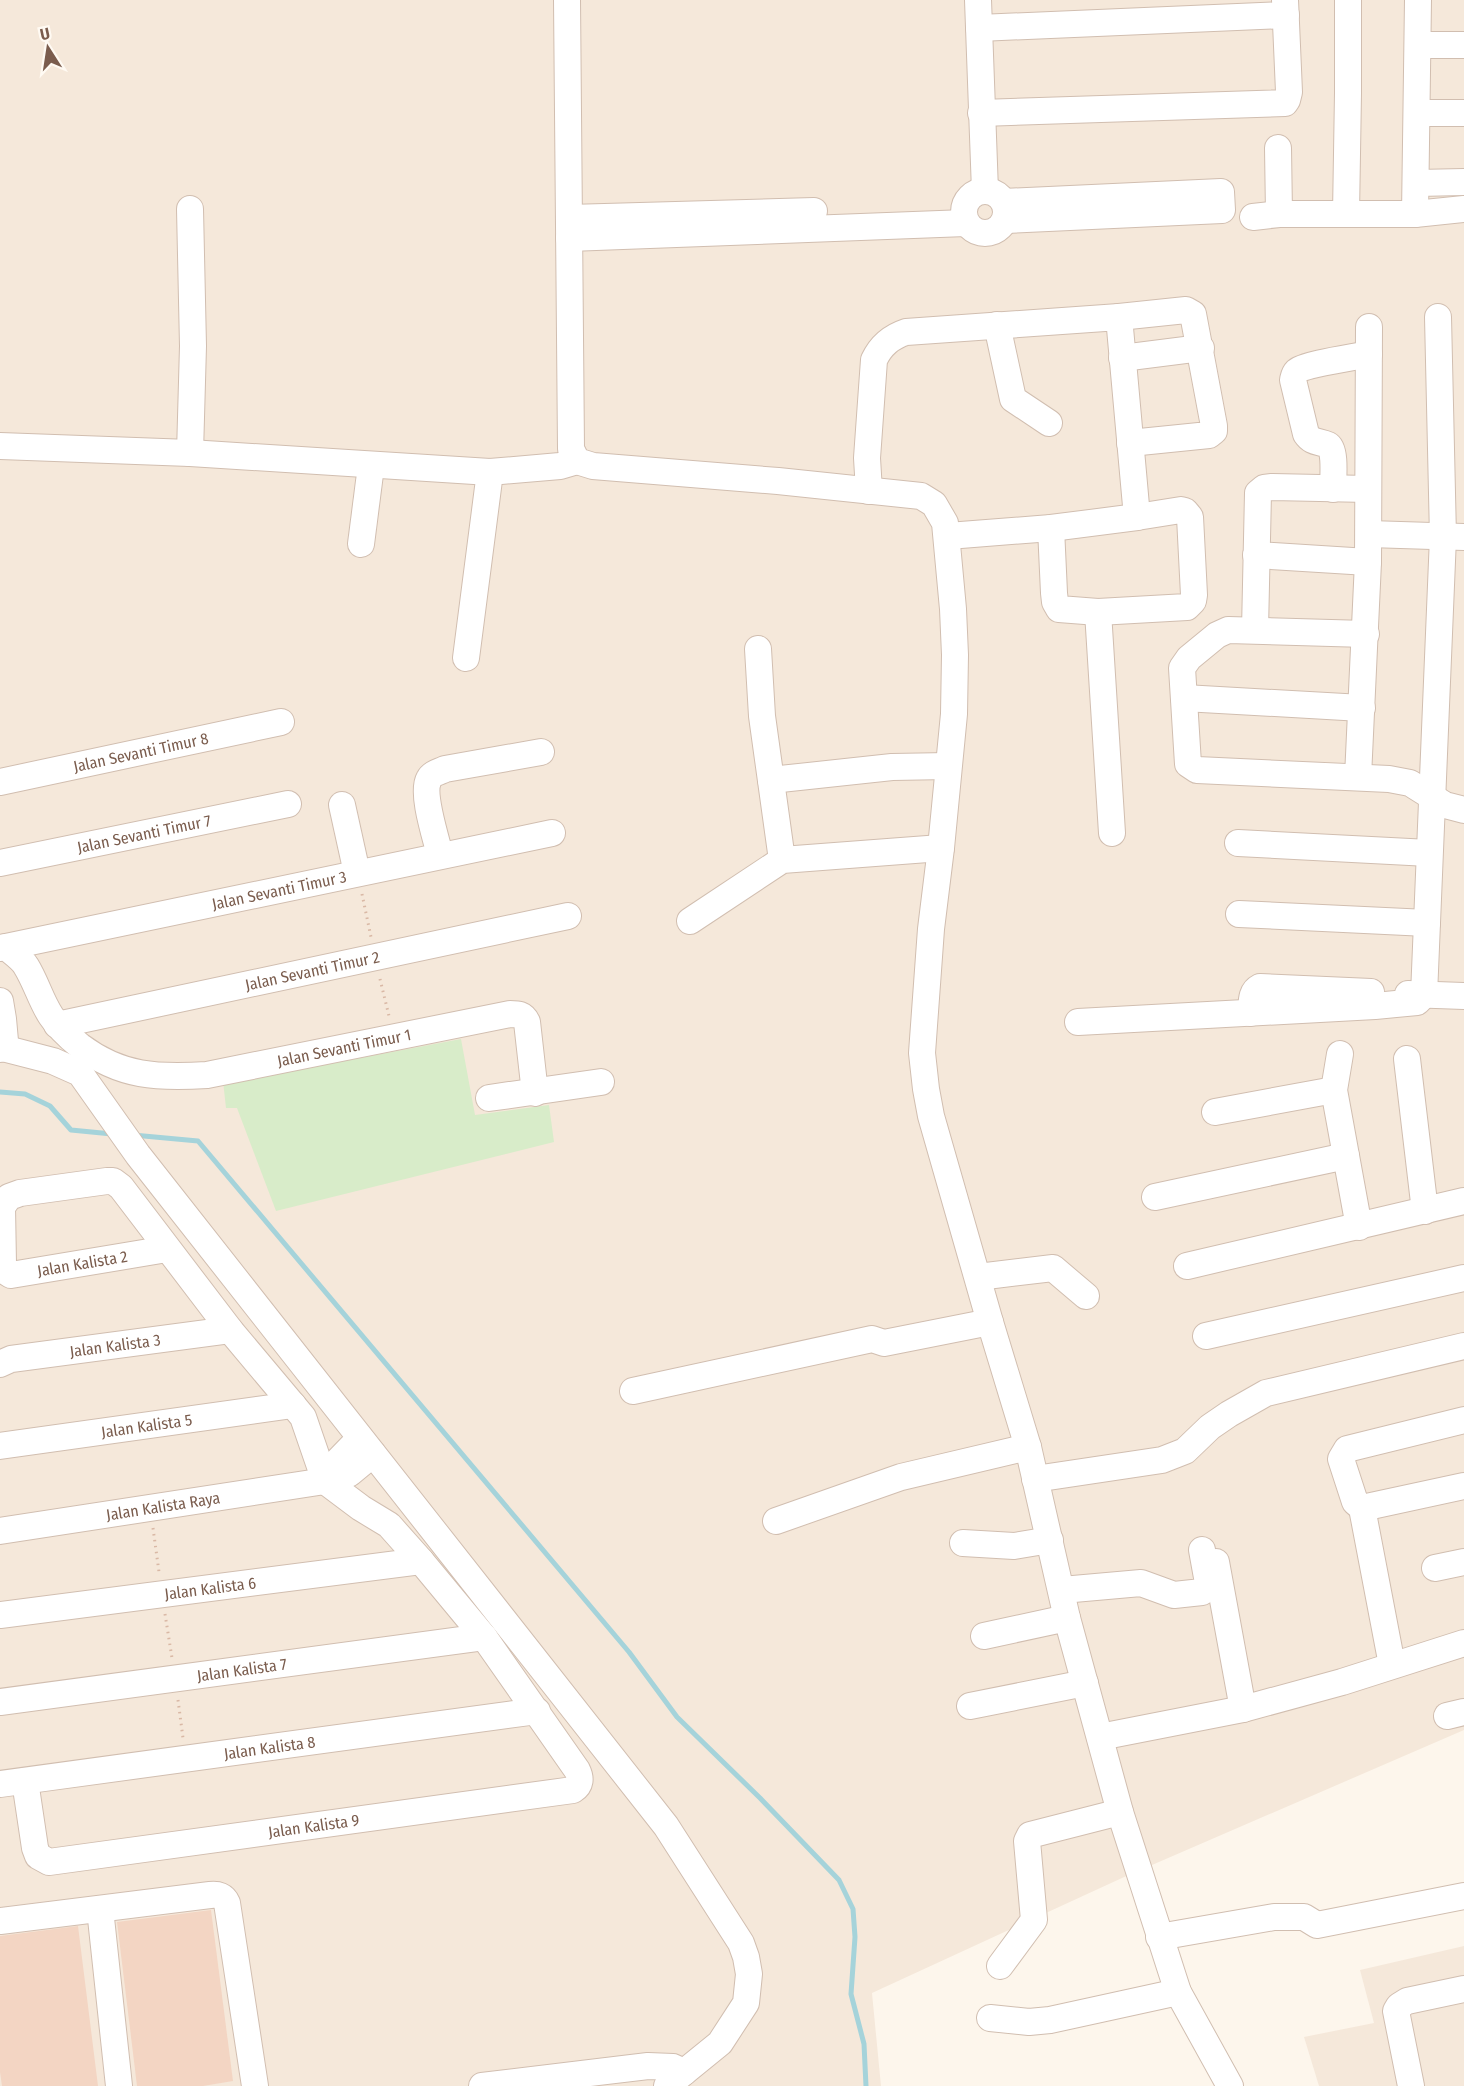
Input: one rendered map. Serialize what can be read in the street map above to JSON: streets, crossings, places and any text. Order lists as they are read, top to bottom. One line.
{"streets":{"street":["Jalan Sevanti Timur 8","Jalan Sevanti Timur 7","Jalan Sevanti Timur 3","Jalan Sevanti Timur 2","Jalan Sevanti Timur 1","Jalan Kalista 2","Jalan Kalista 3","Jalan Kalista 5","Jalan Kalista Raya","Jalan Kalista 6","Jalan Kalista 7","Jalan Kalista 8","Jalan Kalista 9"]},"crossings":[["Jalan Sevanti Timur 3","Jalan Sevanti Timur 1"],["Jalan Sevanti Timur 2","Jalan Sevanti Timur 1"],["Jalan Kalista 8","Jalan Kalista 9"]],"north":"top"}
